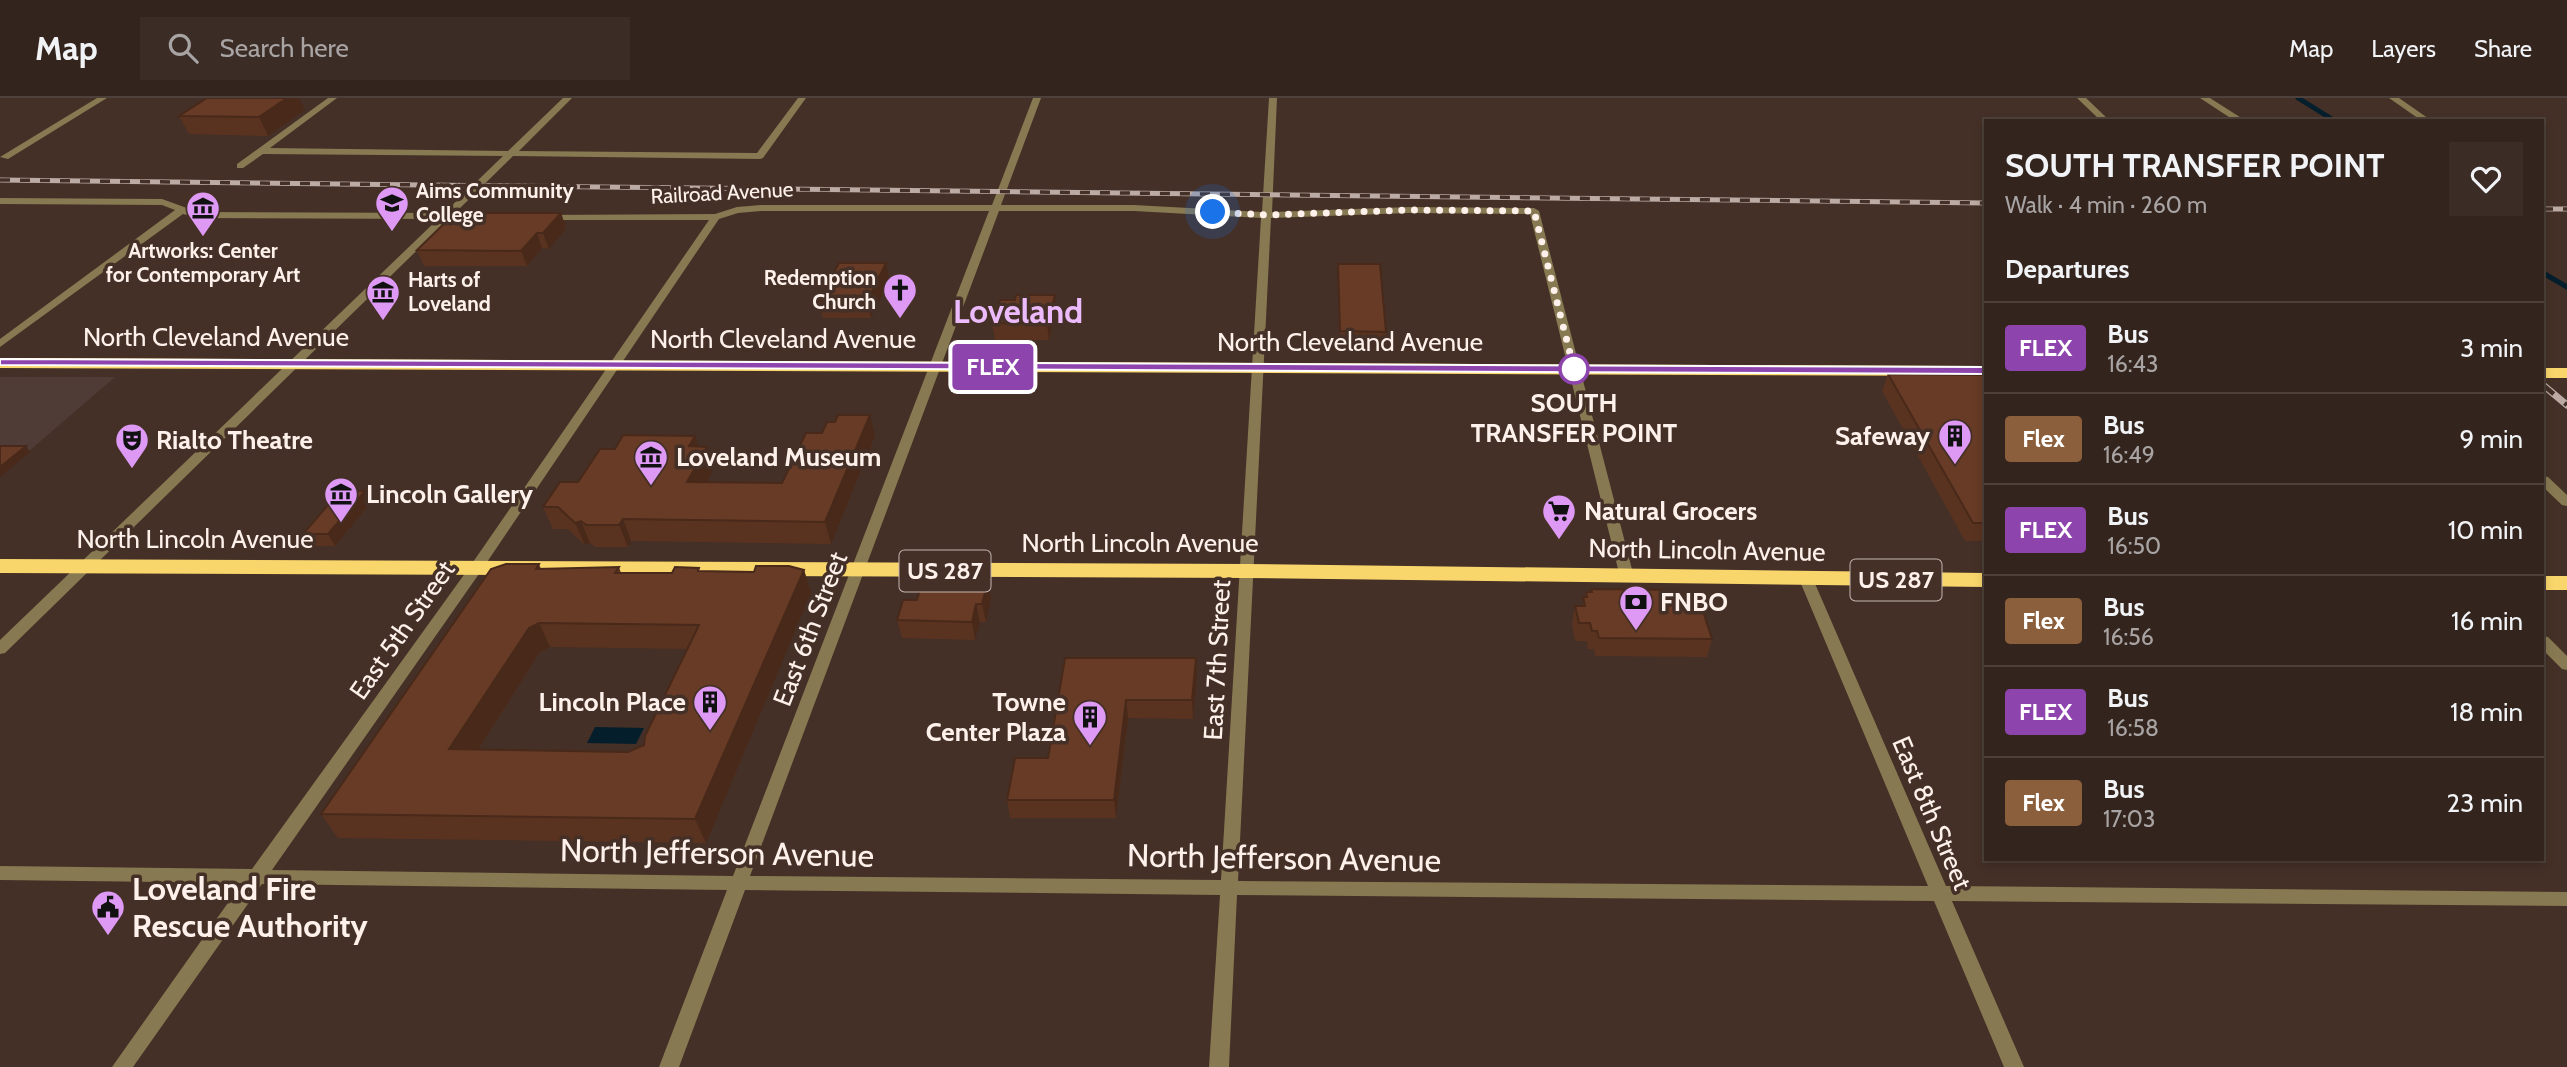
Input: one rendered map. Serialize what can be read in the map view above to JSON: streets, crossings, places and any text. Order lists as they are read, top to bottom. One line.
{"streets":{"highway":["North Cleveland Avenue","North Lincoln Avenue","US 287"],"street":["Railroad Avenue","East 6th Street","East 5th Street","East 7th Street","East 8th Street","North Jefferson Avenue"]},"crossings":[["Railroad Avenue","North Cleveland Avenue"],["Railroad Avenue","East 6th Street"],["Railroad Avenue","East 5th Street"],["Railroad Avenue","East 7th Street"],["North Cleveland Avenue","East 6th Street"],["North Cleveland Avenue","East 5th Street"],["North Cleveland Avenue","East 7th Street"],["North Lincoln Avenue","East 6th Street"],["North Lincoln Avenue","East 5th Street"],["North Lincoln Avenue","East 7th Street"],["North Lincoln Avenue","East 8th Street"],["East 6th Street","North Jefferson Avenue"],["East 5th Street","North Jefferson Avenue"],["East 7th Street","North Jefferson Avenue"],["East 8th Street","North Jefferson Avenue"]],"districts":["Loveland"],"places":{"school or university":["Aims Community College"],"museum":["Artworks: Center for Contemporary Art","Harts of Loveland","Loveland Museum","Lincoln Gallery"],"church":["Redemption Church"],"other":["SOUTH TRANSFER POINT"],"building":["Safeway","Lincoln Place","Towne Center Plaza"],"theatre":["Rialto Theatre"],"supermarket":["Natural Grocers"],"bank":["FNBO"],"public building":["Loveland Fire Rescue Authority"]},"lines":["bus line FLEX"],"page":{"header":"Map","search":"Search here","nav":["Map","Layers","Share"],"on_map":"FLEX","heading":[["SOUTH TRANSFER POINT","Walk · 4 min · 260 m"],"Departures"],"list":[{"mark":"FLEX","name":"Bus","note":"16:43","value":"3 min"},{"mark":"Flex","name":"Bus","note":"16:49","value":"9 min"},{"mark":"FLEX","name":"Bus","note":"16:50","value":"10 min"},{"mark":"Flex","name":"Bus","note":"16:56","value":"16 min"},{"mark":"FLEX","name":"Bus","note":"16:58","value":"18 min"},{"mark":"Flex","name":"Bus","note":"17:03","value":"23 min"}]}}
